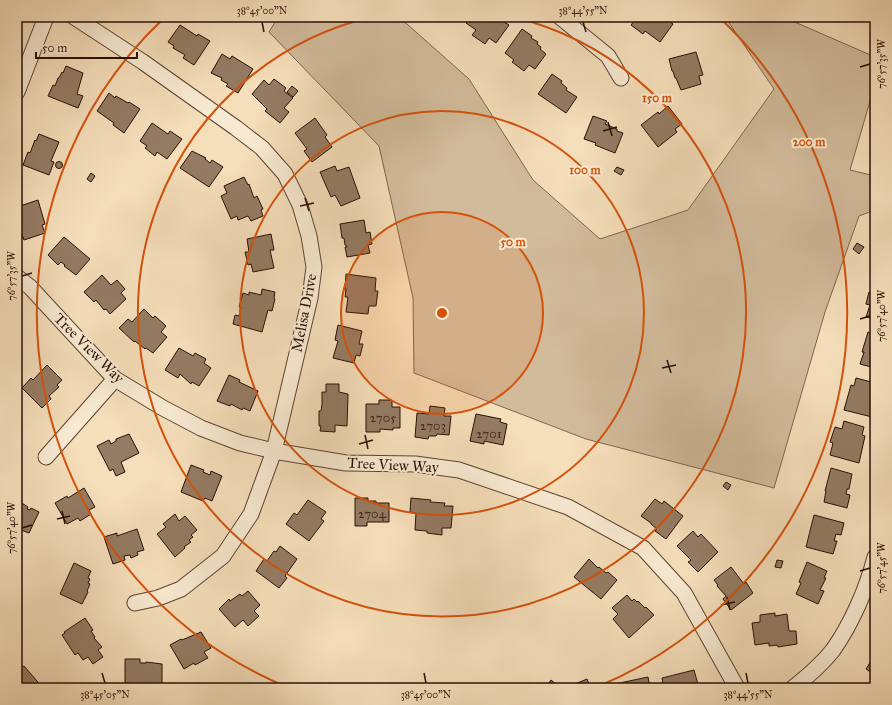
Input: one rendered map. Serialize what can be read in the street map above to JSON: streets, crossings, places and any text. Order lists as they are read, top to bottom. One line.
{"streets":{"street":["Melisa Drive","Tree View Way"]},"crossings":[["Melisa Drive","Tree View Way"]],"house_numbers":["2705","2703","2701","2704"],"scale_bar":"50 m","coordinates":["38°45'00\"N","38°44'55\"N","76°57'35\"W","76°57'40\"W","76°57'45\"W","38°45'05\"N"],"rings":["150 m","200 m","100 m","50 m"]}
